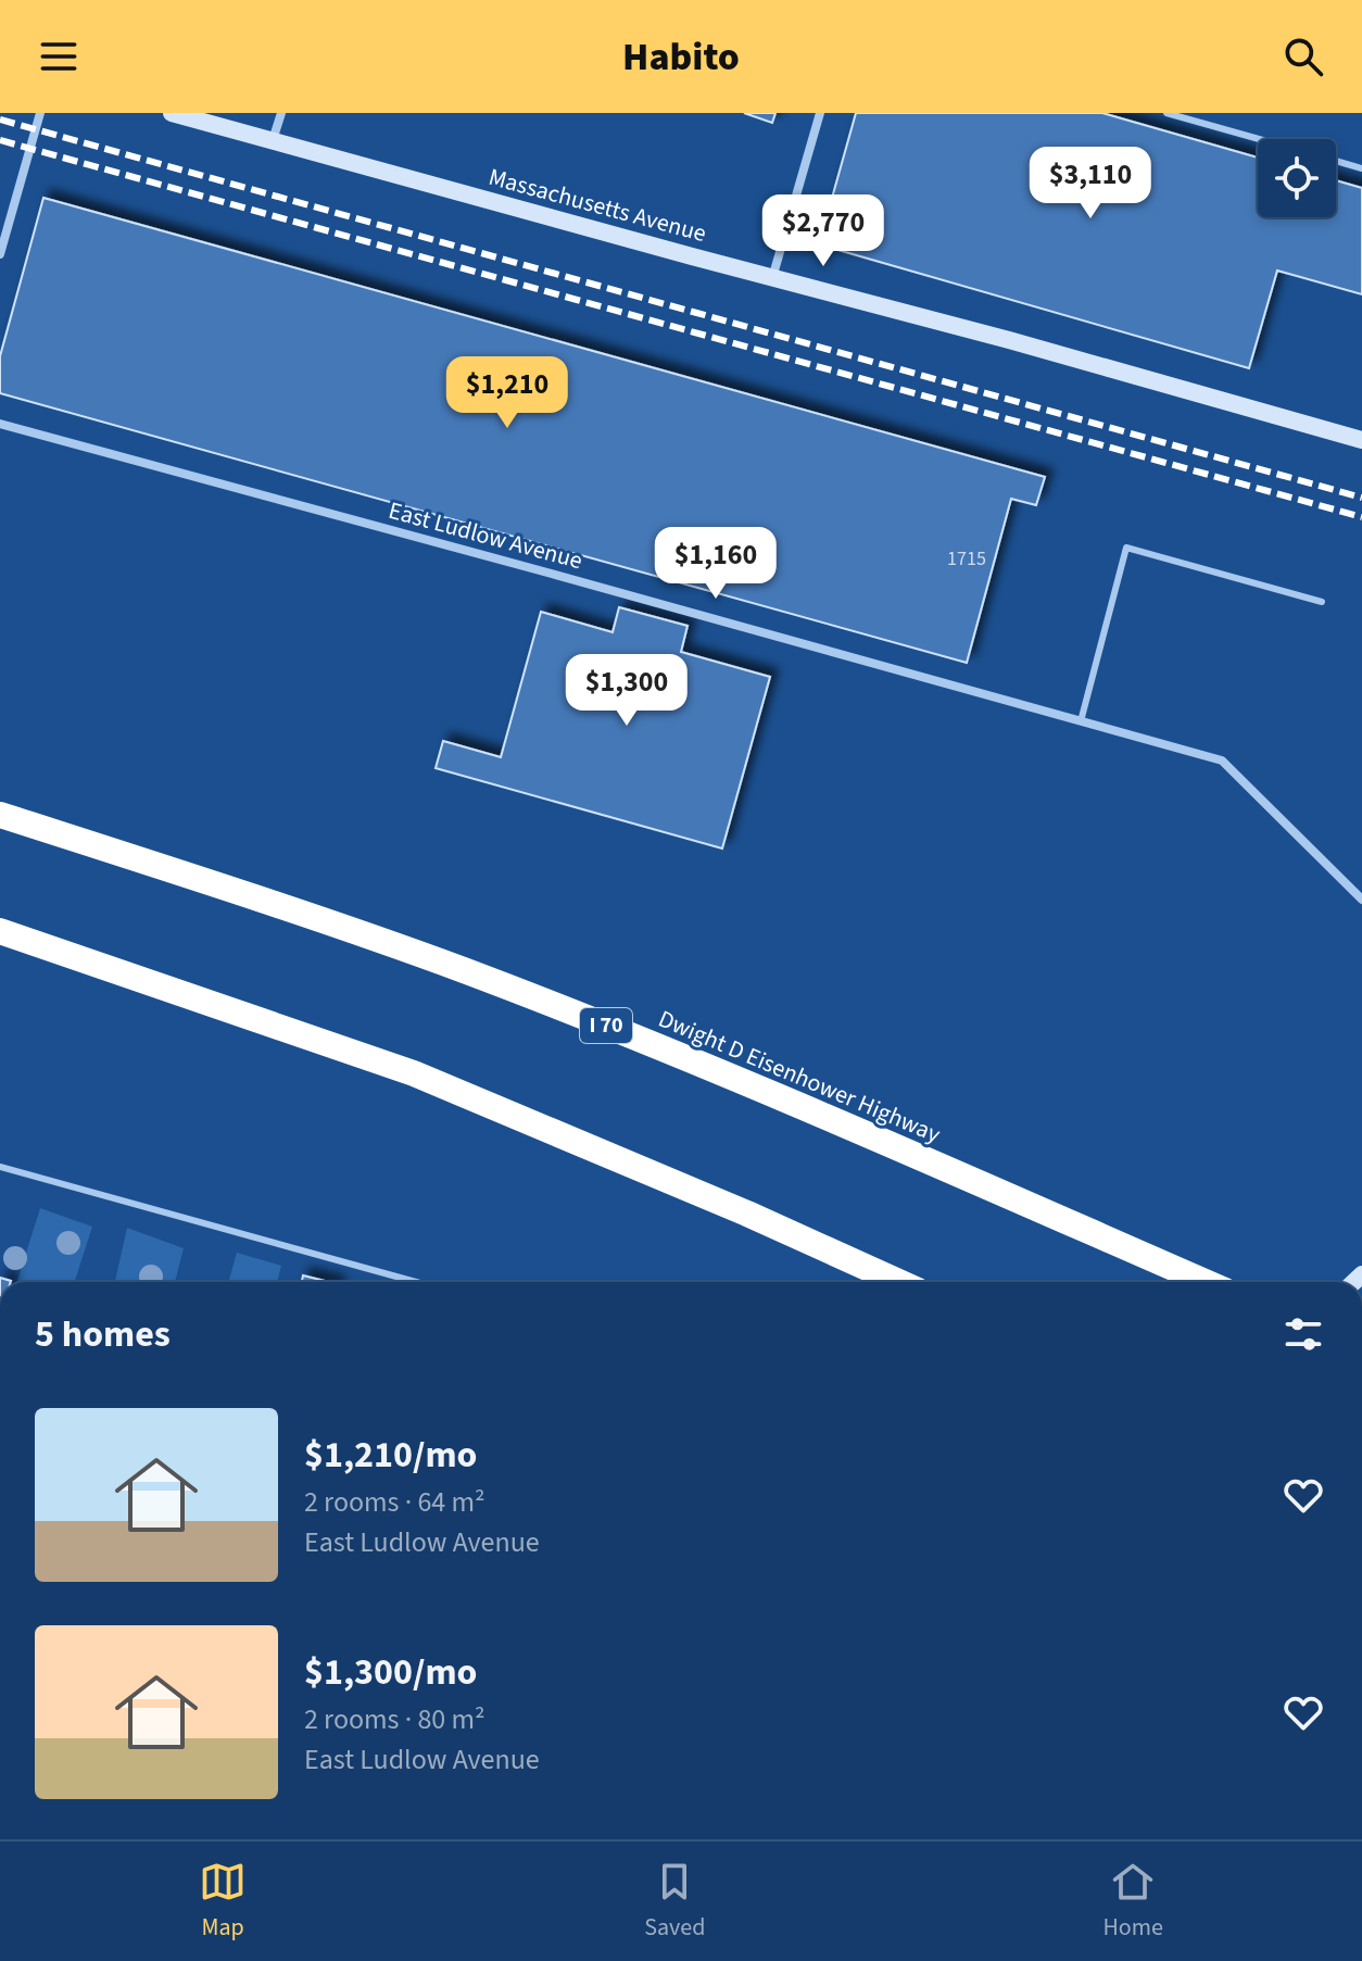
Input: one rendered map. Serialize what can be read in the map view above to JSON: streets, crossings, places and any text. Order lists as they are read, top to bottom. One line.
{"streets":{"highway":["I 70","Dwight D Eisenhower Highway"],"street":["Massachusetts Avenue","East Ludlow Avenue"]},"house_numbers":["1715"],"page":{"header":"Habito","price":["$3,110","$2,770","$1,210","$1,160","$1,300"],"heading":"5 homes","list":[{"name":"$1,210/mo","note":"2 rooms · 64 m² · East Ludlow Avenue"},{"name":"$1,300/mo","note":"2 rooms · 80 m² · East Ludlow Avenue"}],"tabs":["Map","Saved","Home"]}}
